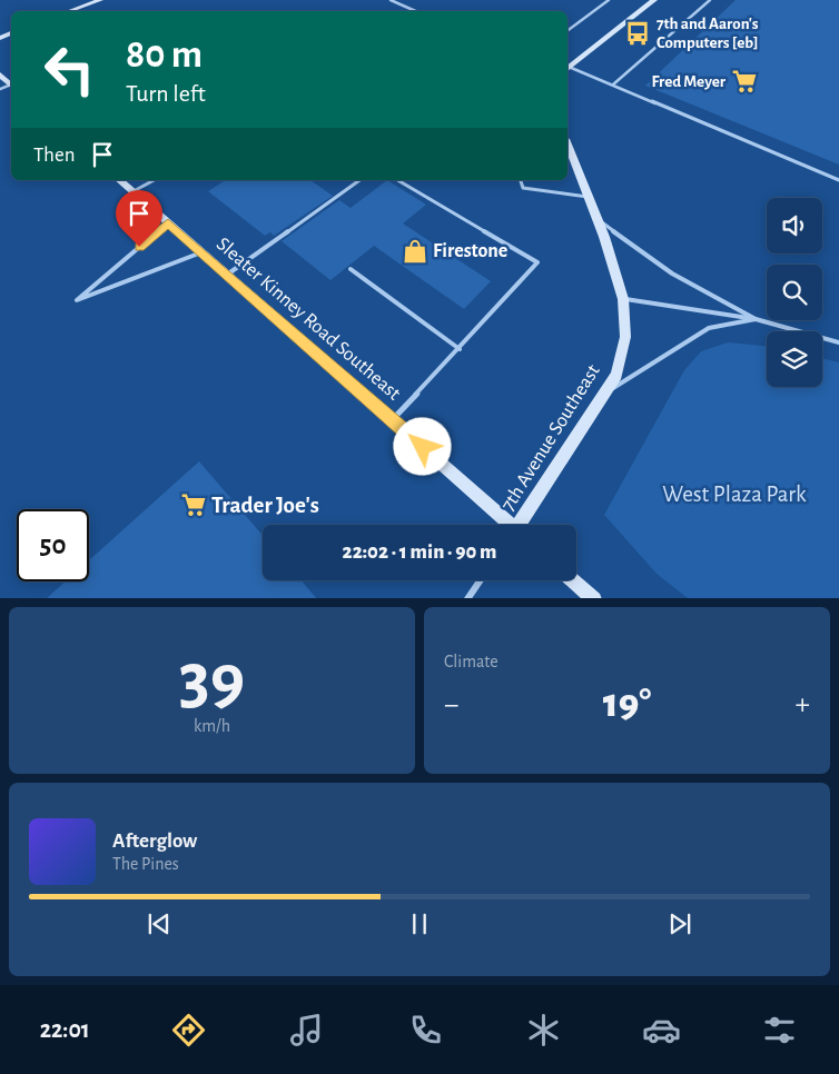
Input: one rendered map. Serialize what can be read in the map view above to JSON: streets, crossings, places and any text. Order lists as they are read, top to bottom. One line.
{"streets":{"street":["Sleater Kinney Road Southeast","7th Avenue Southeast"]},"parks":["West Plaza Park"],"places":{"bus stop":["7th and Aaron's Computers [eb]"],"supermarket":["Fred Meyer","Trader Joe's"],"shop":["Firestone"]},"page":{"turn":["80 m","Turn left"],"then":"Then","limit":"50","trip":"22:02 · 1 min · 90 m","tile":[["39","km/h"],"Climate"],"heat":["−","19°","+"],"song":["Afterglow","The Pines"],"tabs":"22:01"}}
